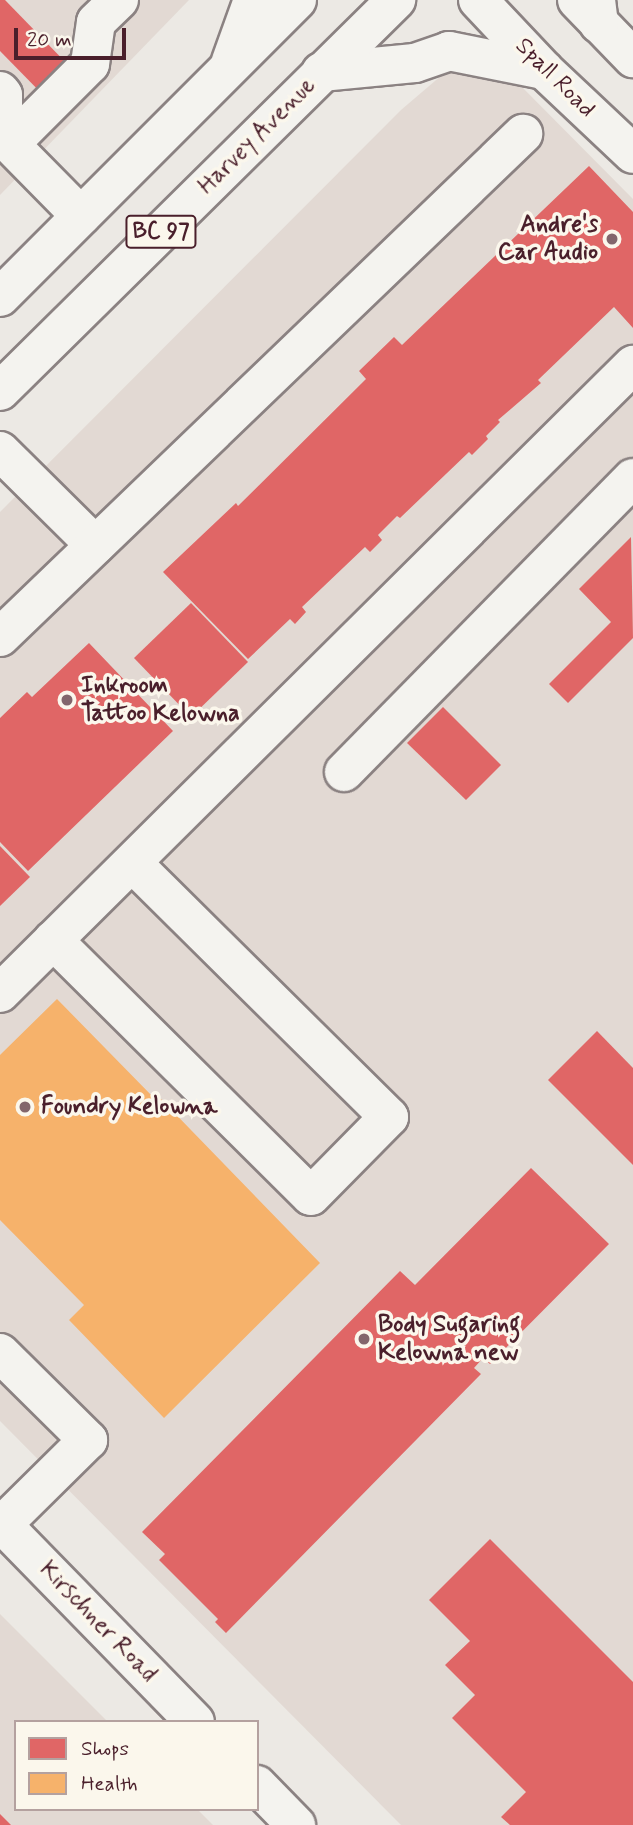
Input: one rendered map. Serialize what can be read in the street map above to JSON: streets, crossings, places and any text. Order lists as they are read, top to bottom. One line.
{"streets":{"main road":["Spall Road","Harvey Avenue","BC 97","Kirschner Road"]},"places":["Andre's Car Audio","Inkroom Tattoo Kelowna","Foundry Kelowna","Body Sugaring Kelowna new"],"legend":["Shops","Health"],"scale_bar":"20 m"}
